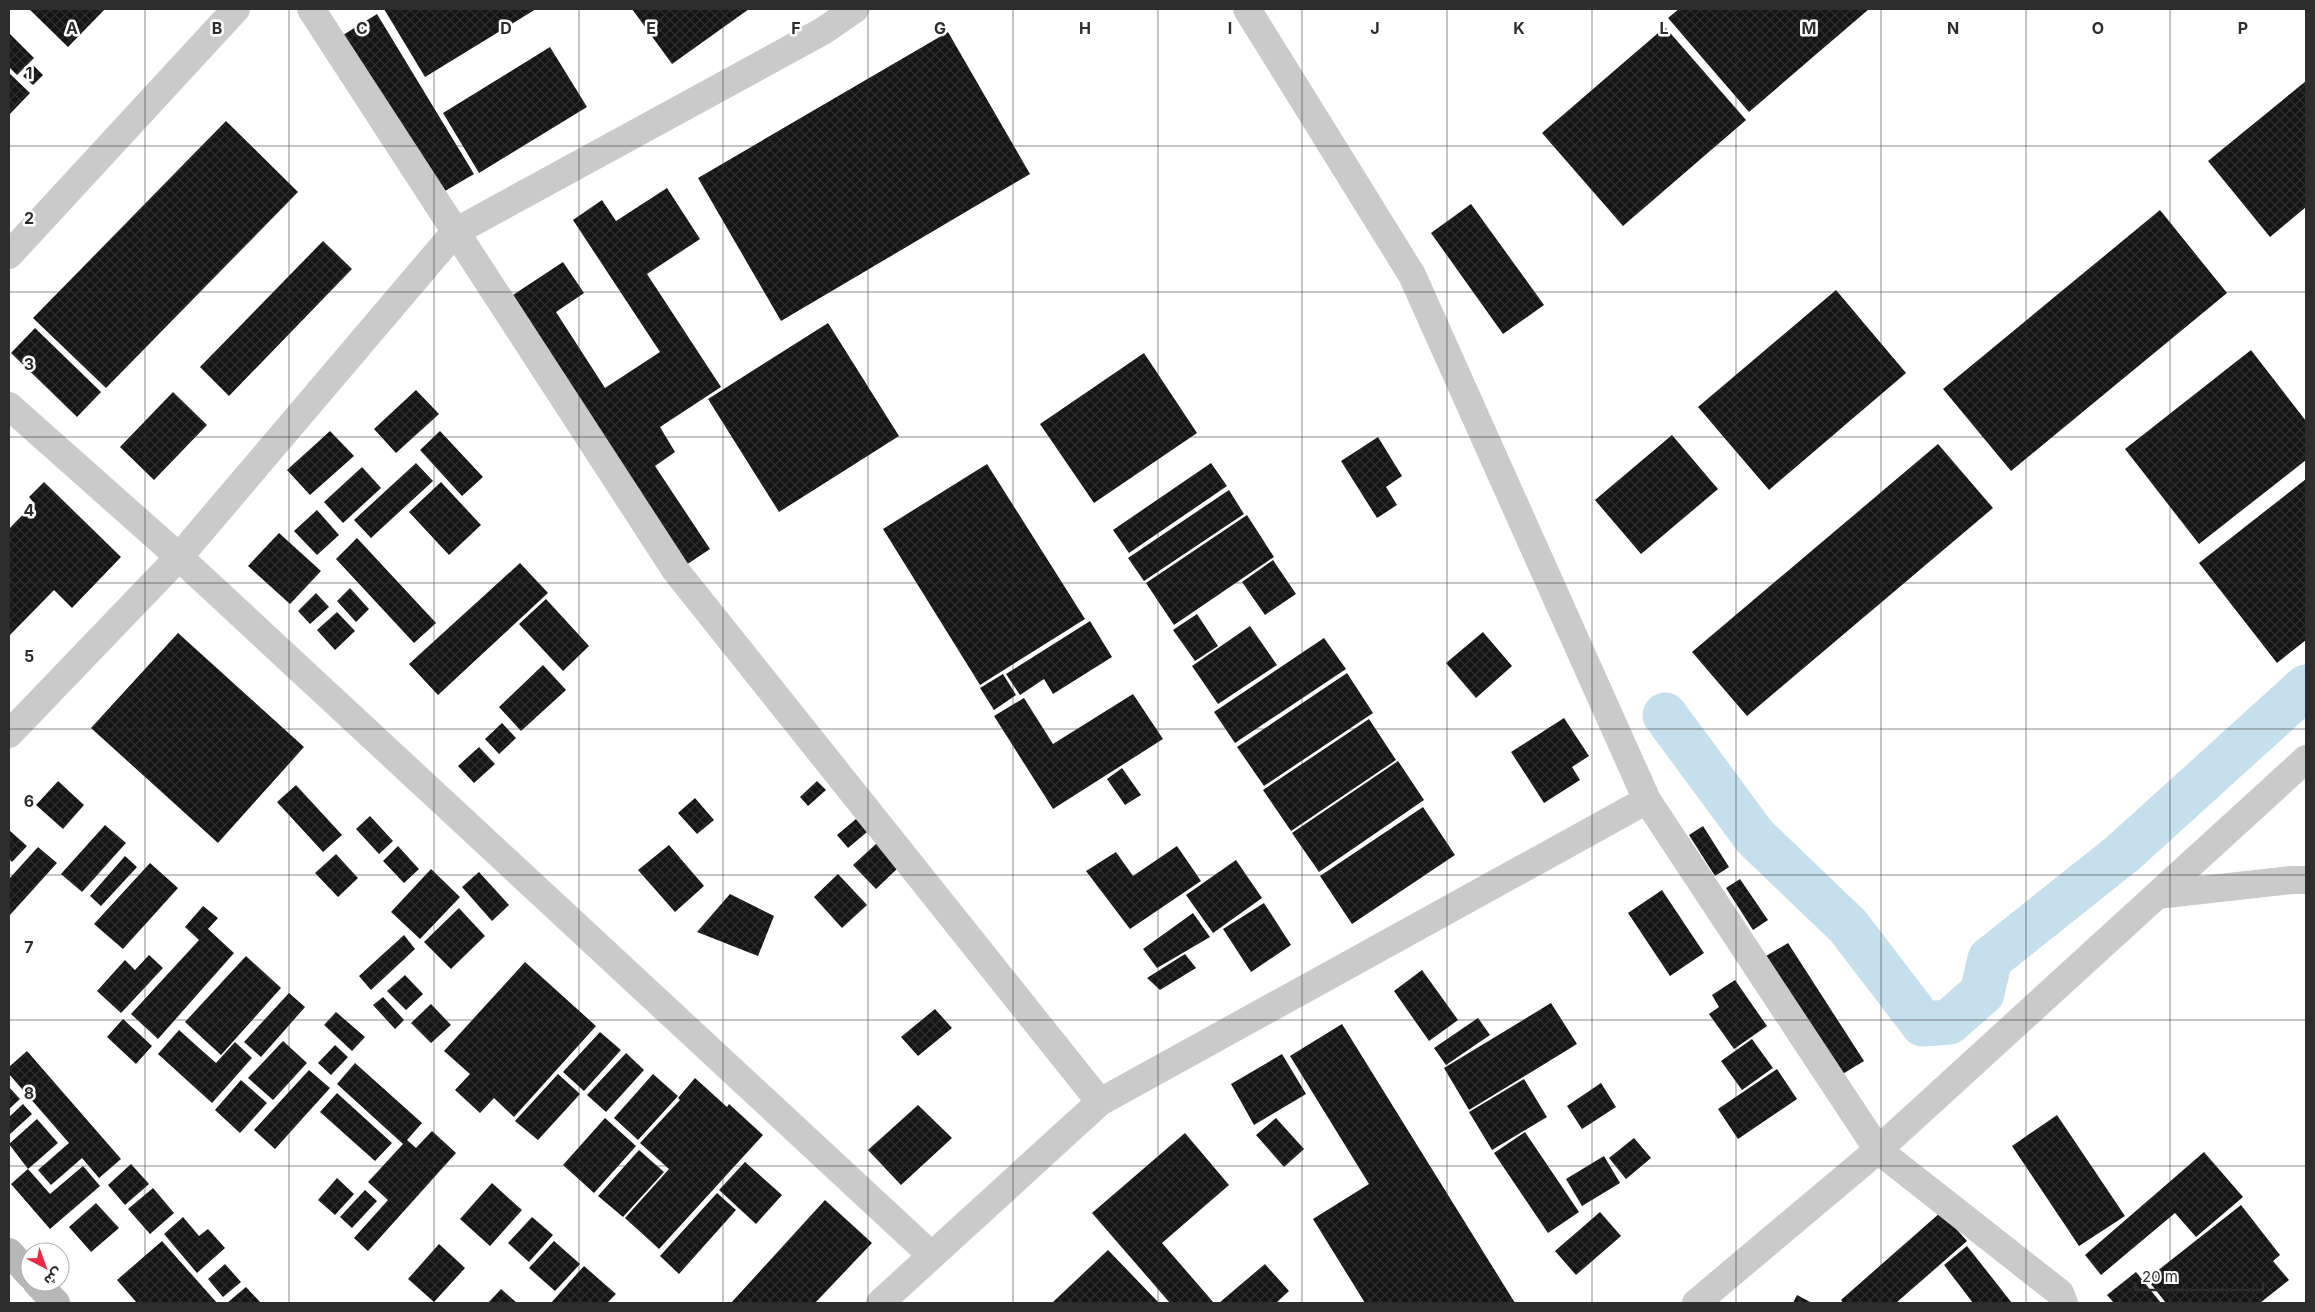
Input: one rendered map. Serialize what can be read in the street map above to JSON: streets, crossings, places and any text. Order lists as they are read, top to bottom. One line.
{"scale_bar":"20 m","north":"bottom right","grid":{"columns":["A","B","C","D","E","F","G","H","I","J","K","L","M","N","O","P"],"rows":["1","2","3","4","5","6","7","8"]}}
